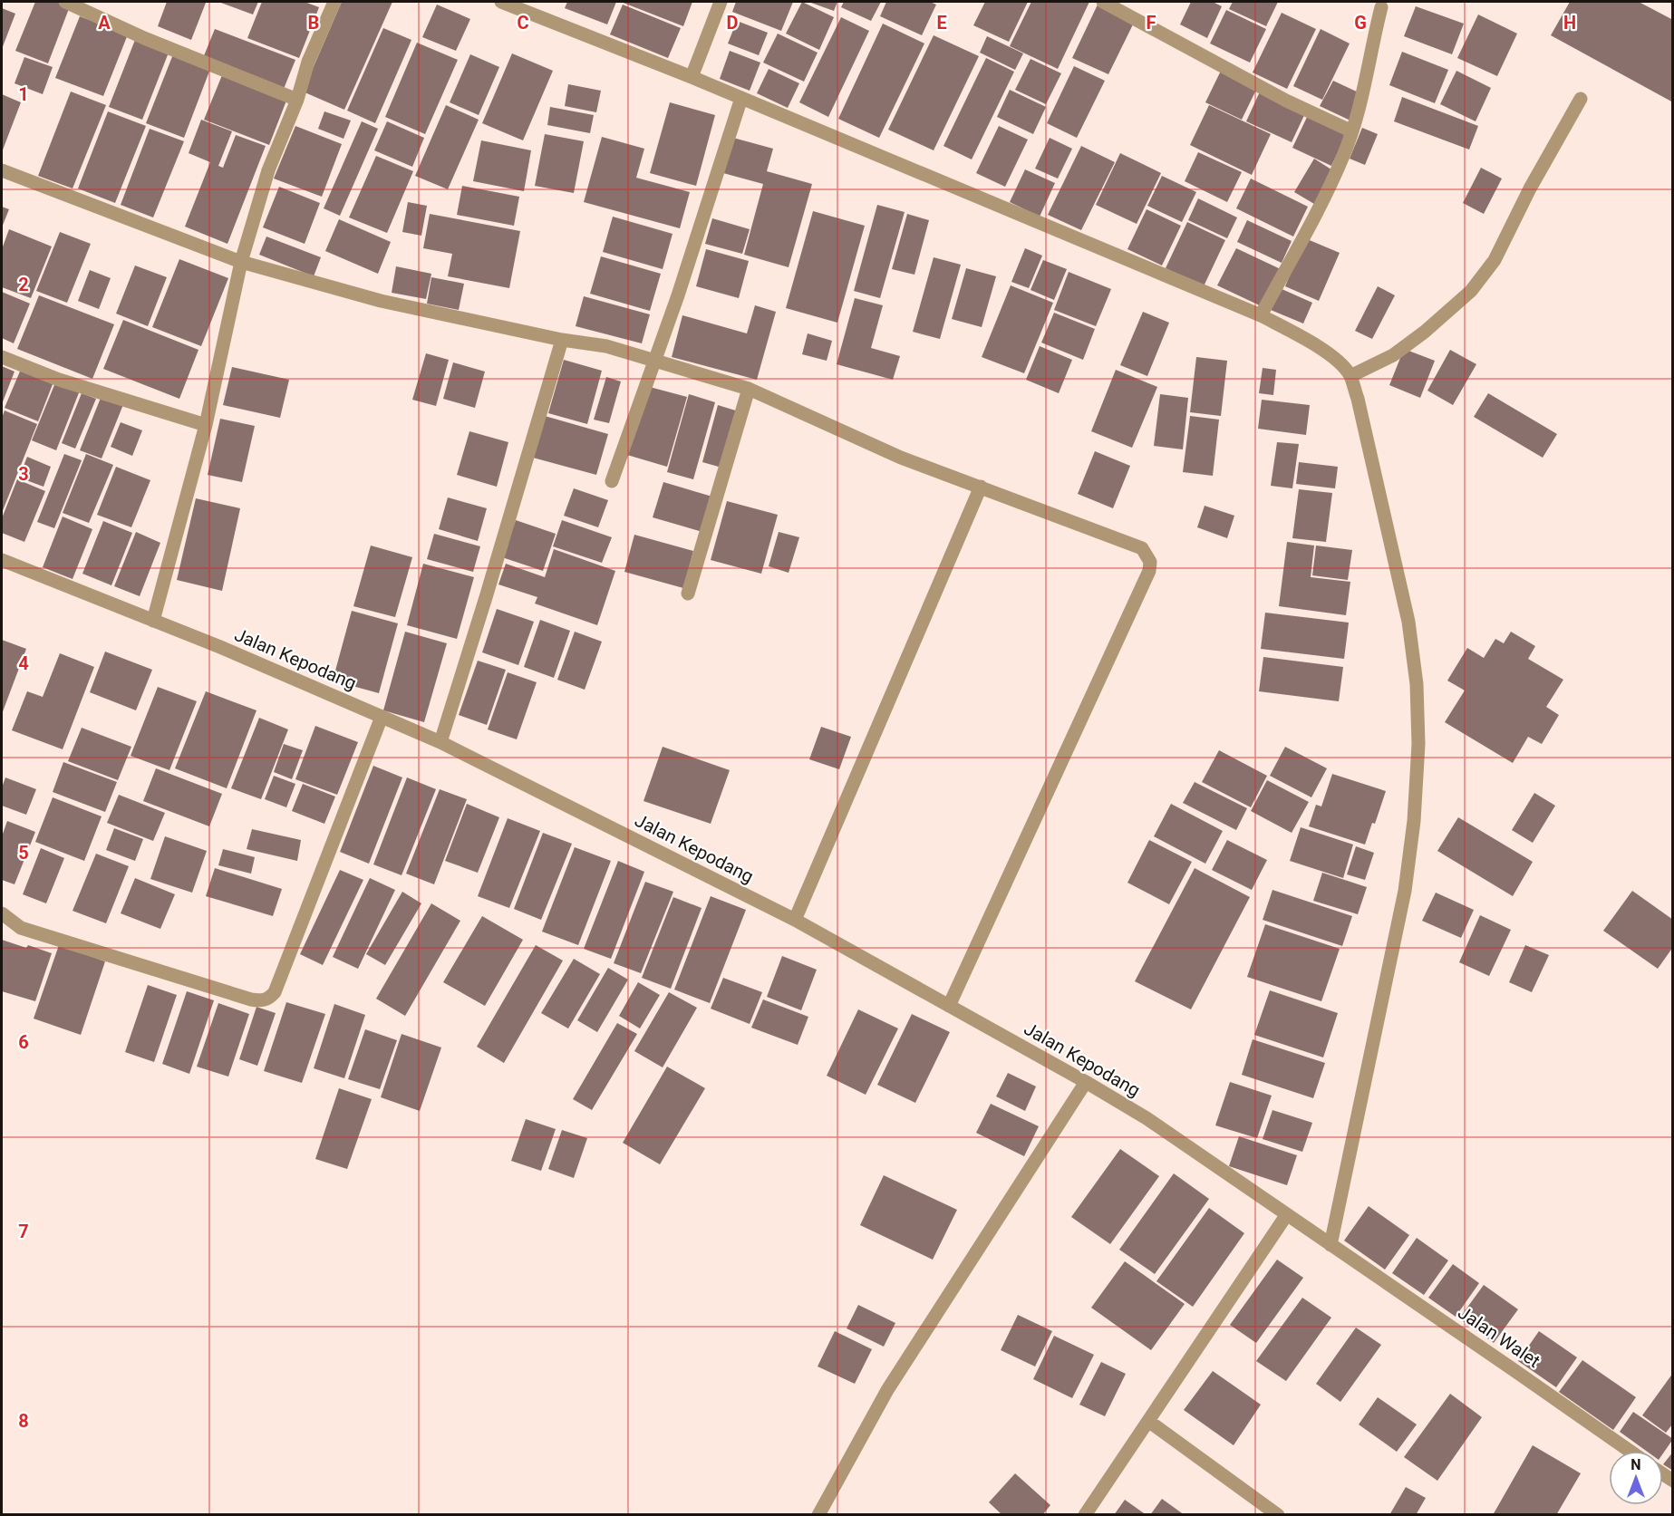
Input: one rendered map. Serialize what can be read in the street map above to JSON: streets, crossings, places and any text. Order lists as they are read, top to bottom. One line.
{"streets":{"street":["Jalan Kepodang","Jalan Walet"]},"crossings":[["Jalan Kepodang","Jalan Walet"]],"north":"top","grid":{"columns":["A","B","C","D","E","F","G","H"],"rows":["1","2","3","4","5","6","7","8"]}}
